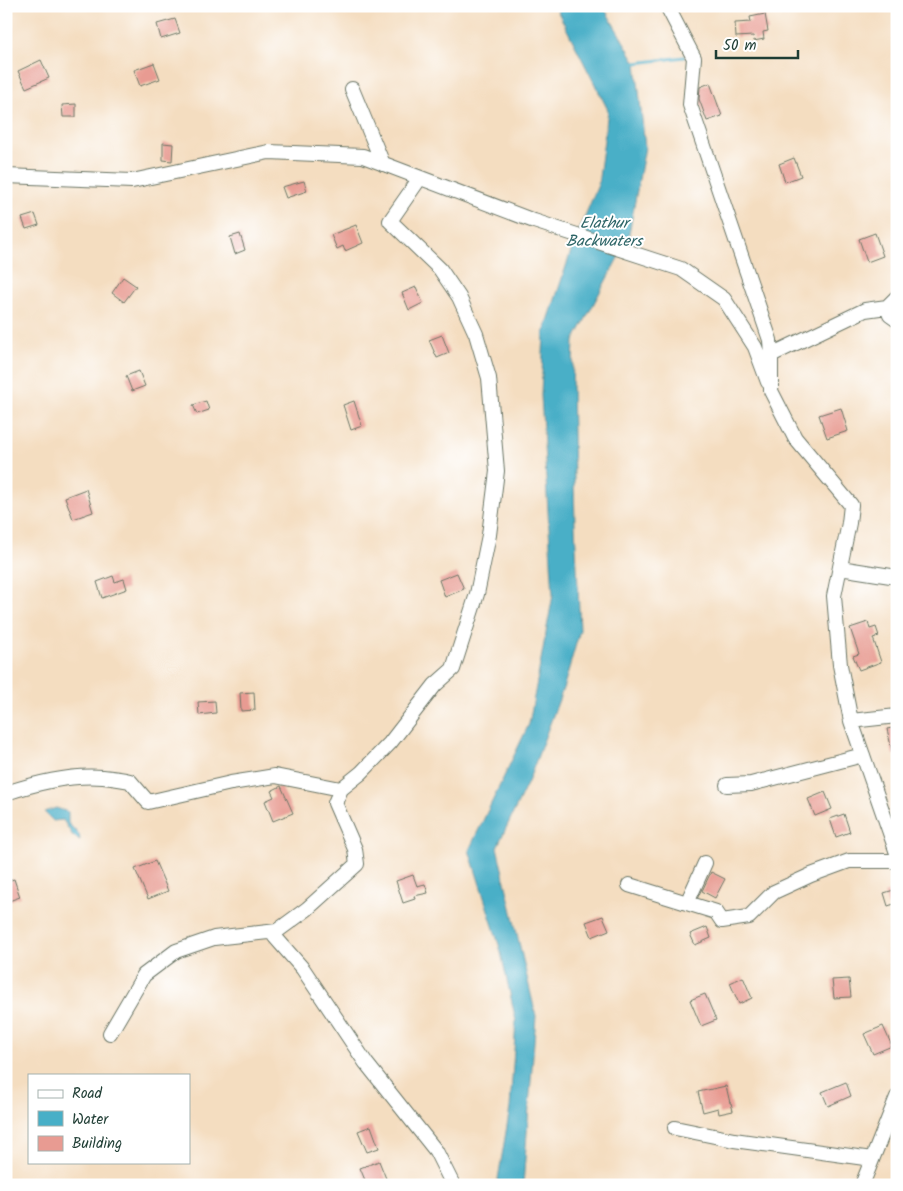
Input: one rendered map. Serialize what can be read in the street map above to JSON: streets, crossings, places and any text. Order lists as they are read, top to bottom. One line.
{"water":["Elathur Backwaters"],"legend":["Road","Water","Building"],"scale_bar":"50 m"}
